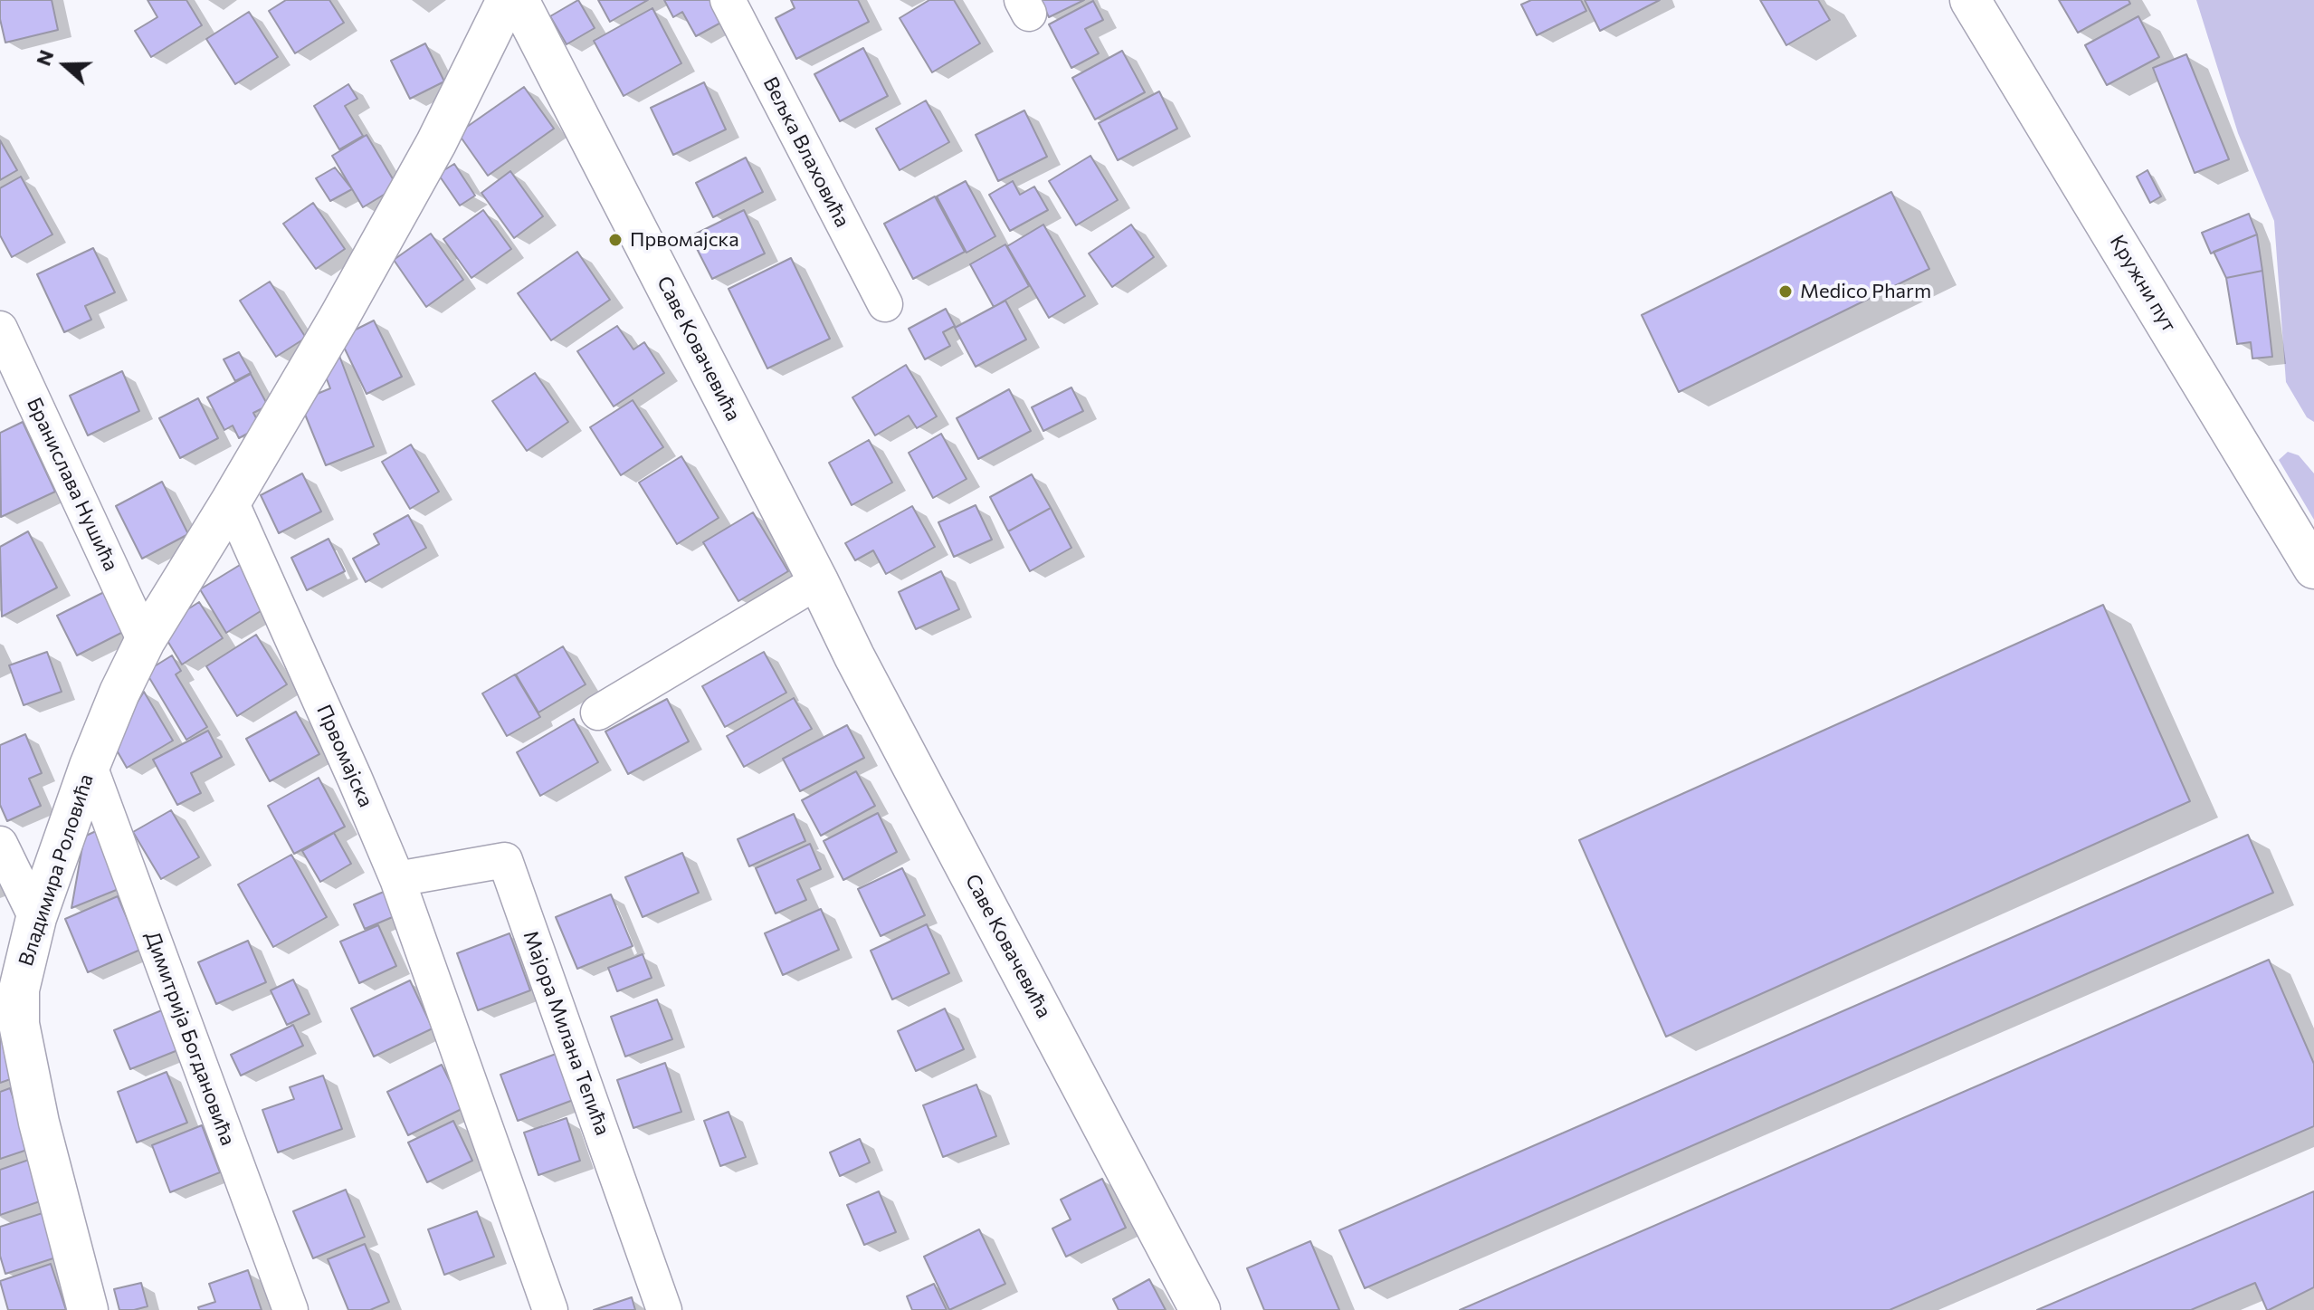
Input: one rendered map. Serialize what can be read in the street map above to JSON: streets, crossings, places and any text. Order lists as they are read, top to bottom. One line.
{"streets":{"street":["Вељка Влаховића","Кружни пут","Саве Ковачевића","Бранислава Нушића","Првомајска","Владимира Роловића","Мајора Милана Тепића","Димитрија Богдановића"]},"crossings":[["Бранислава Нушића","Владимира Роловића"],["Првомајска","Владимира Роловића"],["Првомајска","Мајора Милана Тепића"],["Владимира Роловића","Димитрија Богдановића"]],"places":["Првомајска","Medico Pharm"],"north":"left"}
